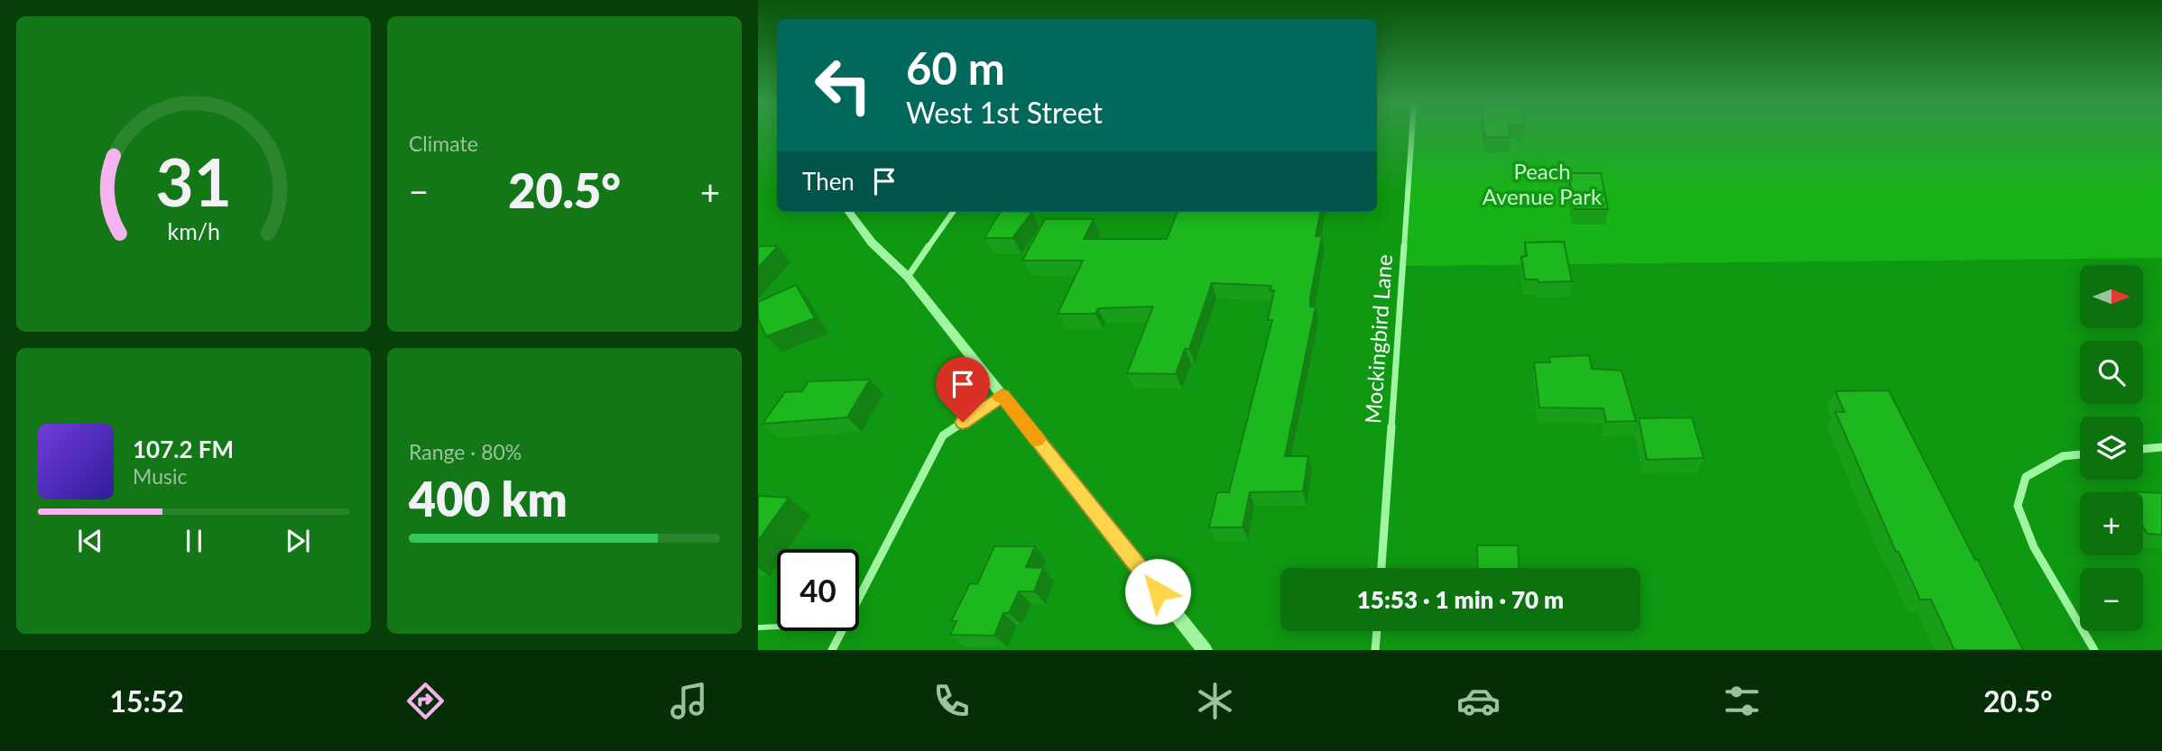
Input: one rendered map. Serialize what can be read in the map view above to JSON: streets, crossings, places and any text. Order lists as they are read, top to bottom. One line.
{"streets":{"street":["Mockingbird Lane"]},"parks":["Peach Avenue Park"],"north":"right","page":{"tile":["Climate",["Range · 80%","400 km"]],"turn":["60 m","West 1st Street"],"then":"Then","heat":["−","20.5°","+"],"map_buttons":["+","−"],"song":["107.2 FM","Music"],"limit":"40","trip":"15:53 · 1 min · 70 m","tabs":["15:52","20.5°"],"gauge":["31","km/h"]}}
